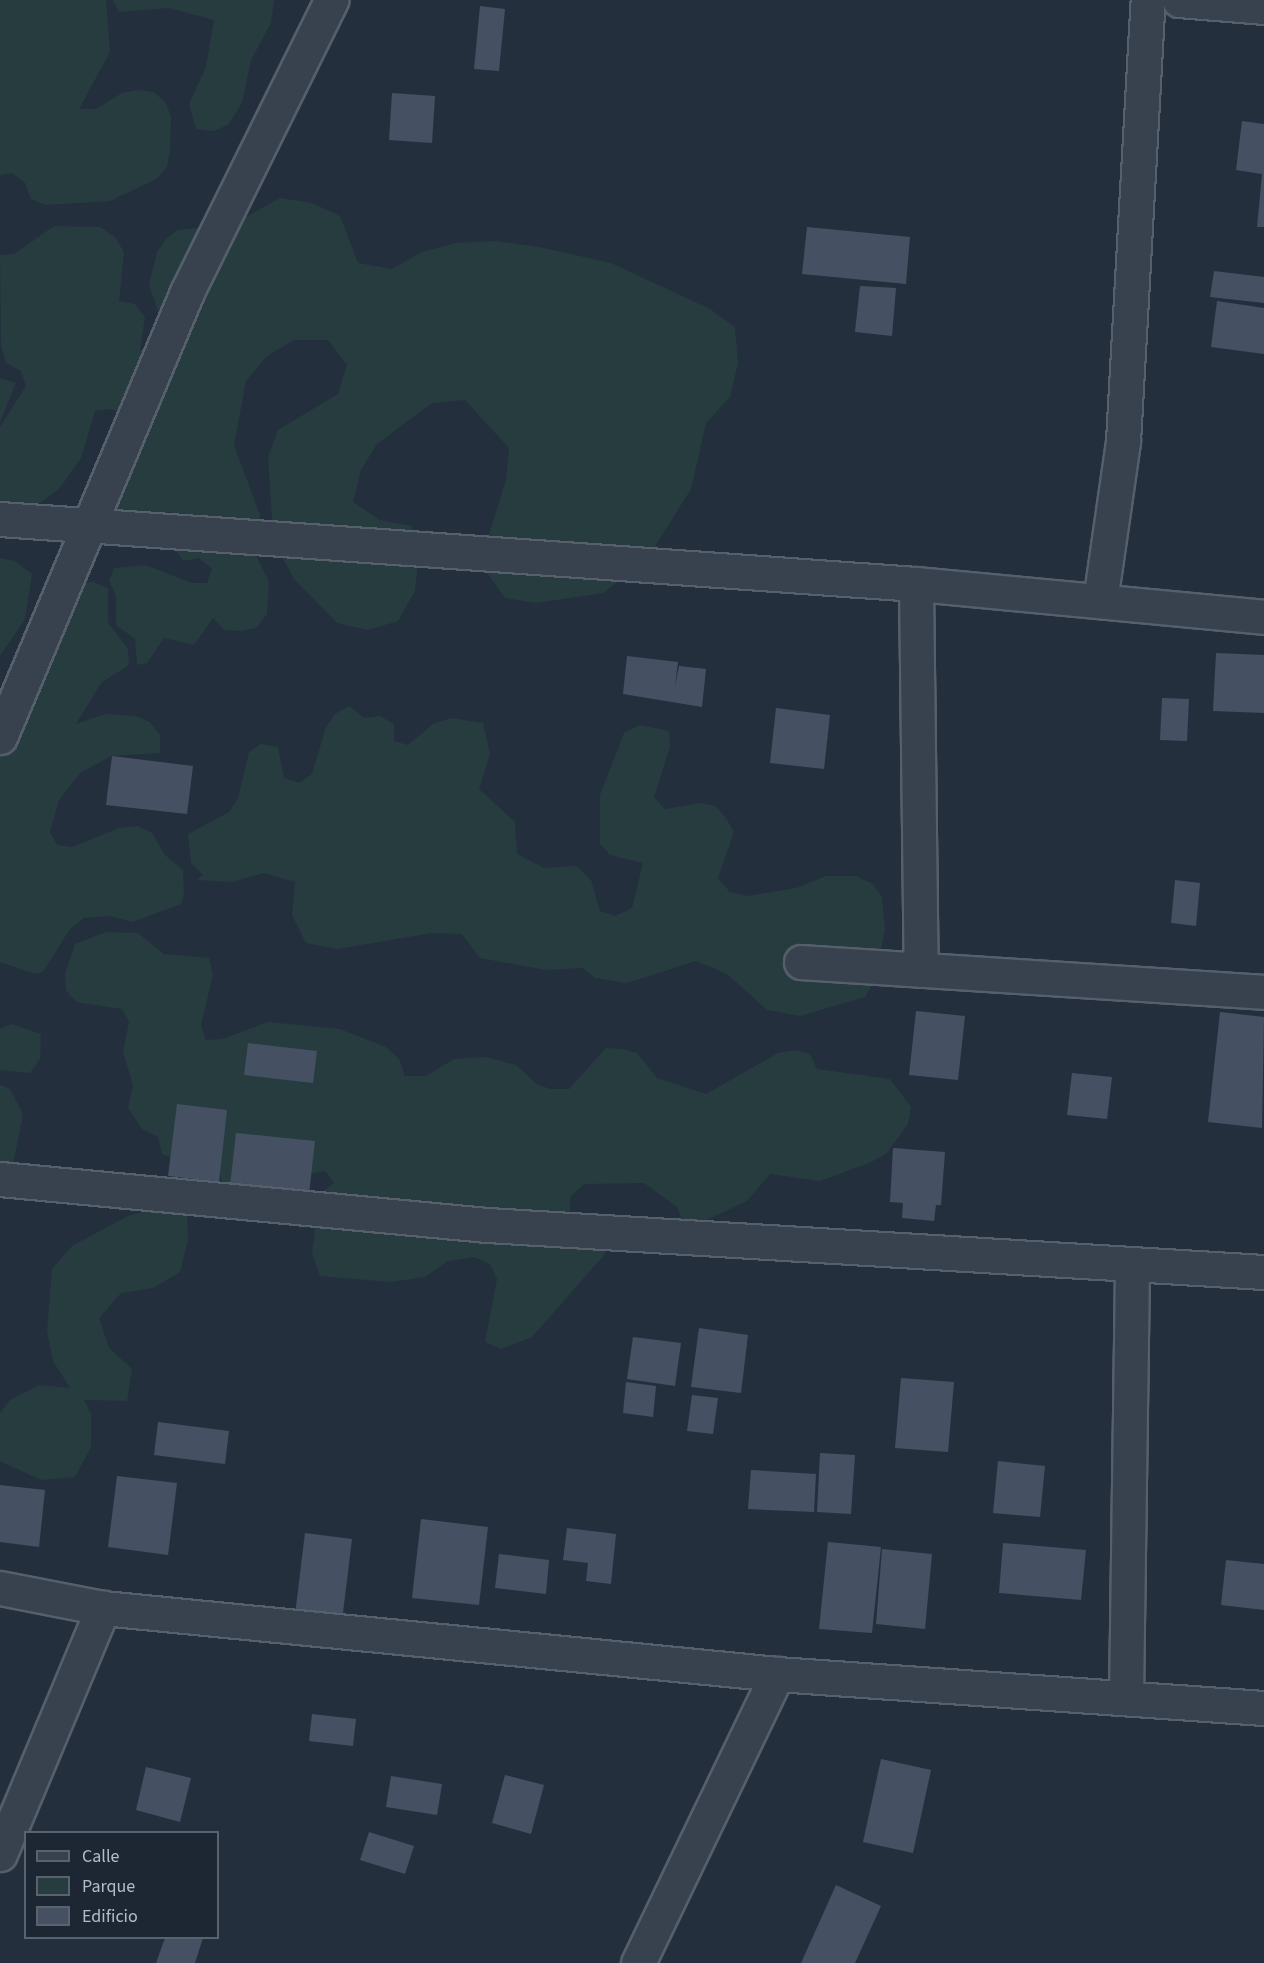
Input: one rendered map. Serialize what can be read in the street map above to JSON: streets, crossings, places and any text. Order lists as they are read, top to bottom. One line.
{"legend":["Calle","Parque","Edificio"]}
